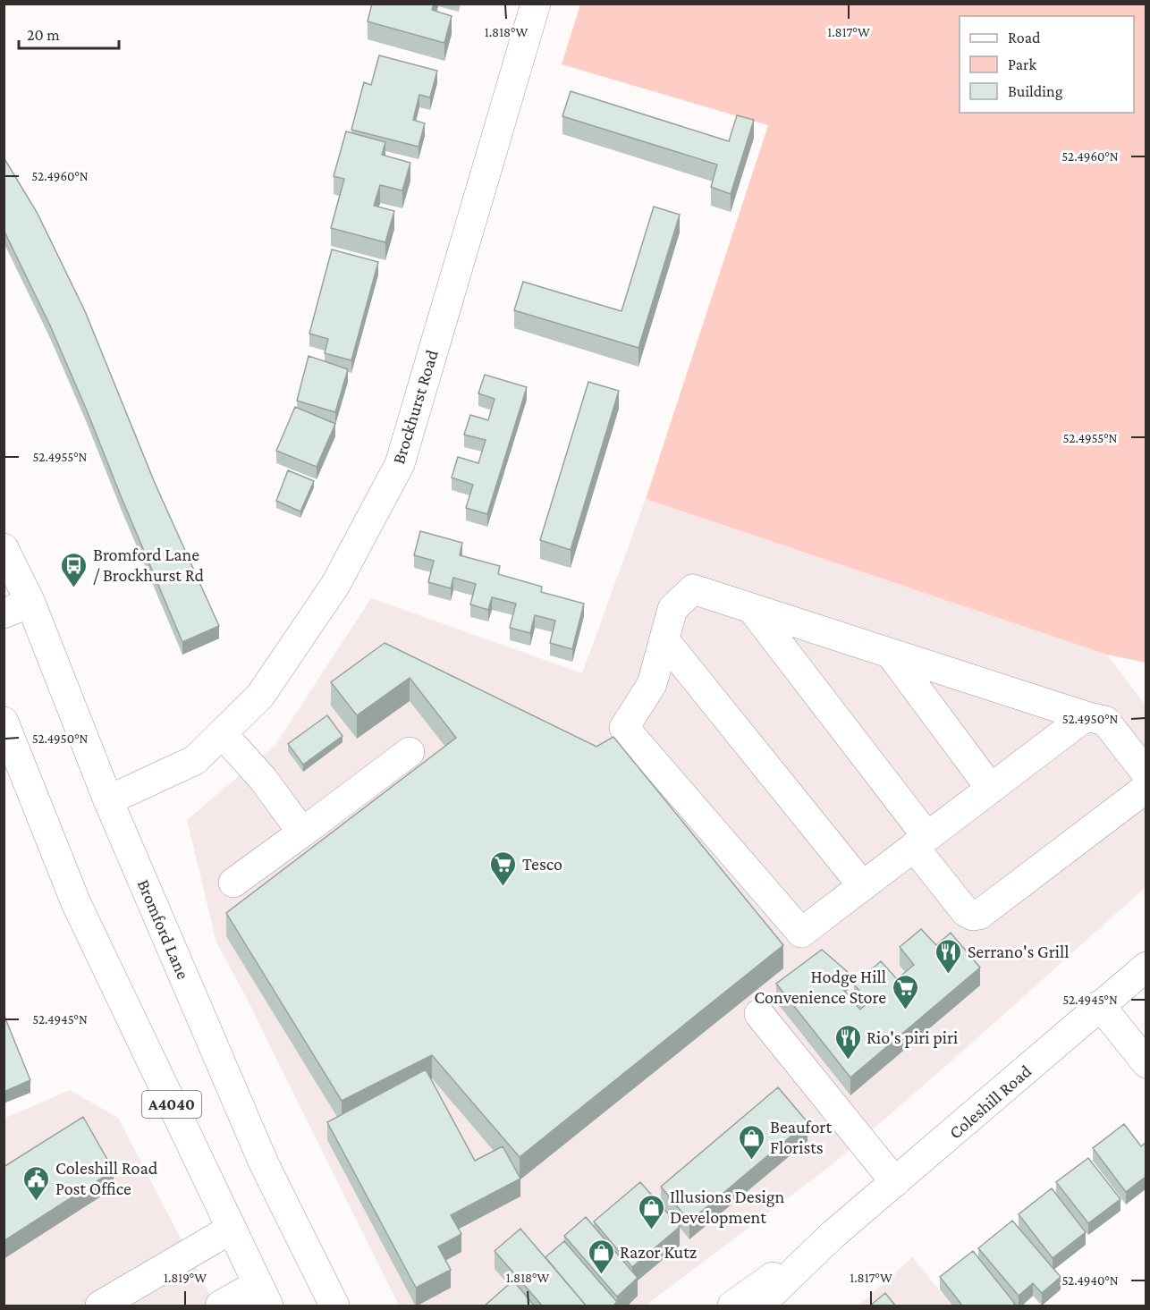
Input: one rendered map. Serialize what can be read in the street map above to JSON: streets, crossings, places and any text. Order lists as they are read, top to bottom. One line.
{"streets":{"main road":["Brockhurst Road","Bromford Lane","Coleshill Road","A4040"]},"crossings":[["Brockhurst Road","Bromford Lane"]],"places":{"bus stop":["Bromford Lane / Brockhurst Rd"],"supermarket":["Tesco","Hodge Hill Convenience Store"],"restaurant":["Serrano's Grill","Rio's piri piri"],"shop":["Beaufort Florists","Illusions Design Development","Razor Kutz"],"public building":["Coleshill Road Post Office"]},"legend":["Road","Park","Building"],"scale_bar":"20 m","coordinates":["1.818°W","1.817°W","52.4960°N","52.4955°N","52.4950°N","52.4945°N","1.819°W","52.4940°N"]}
